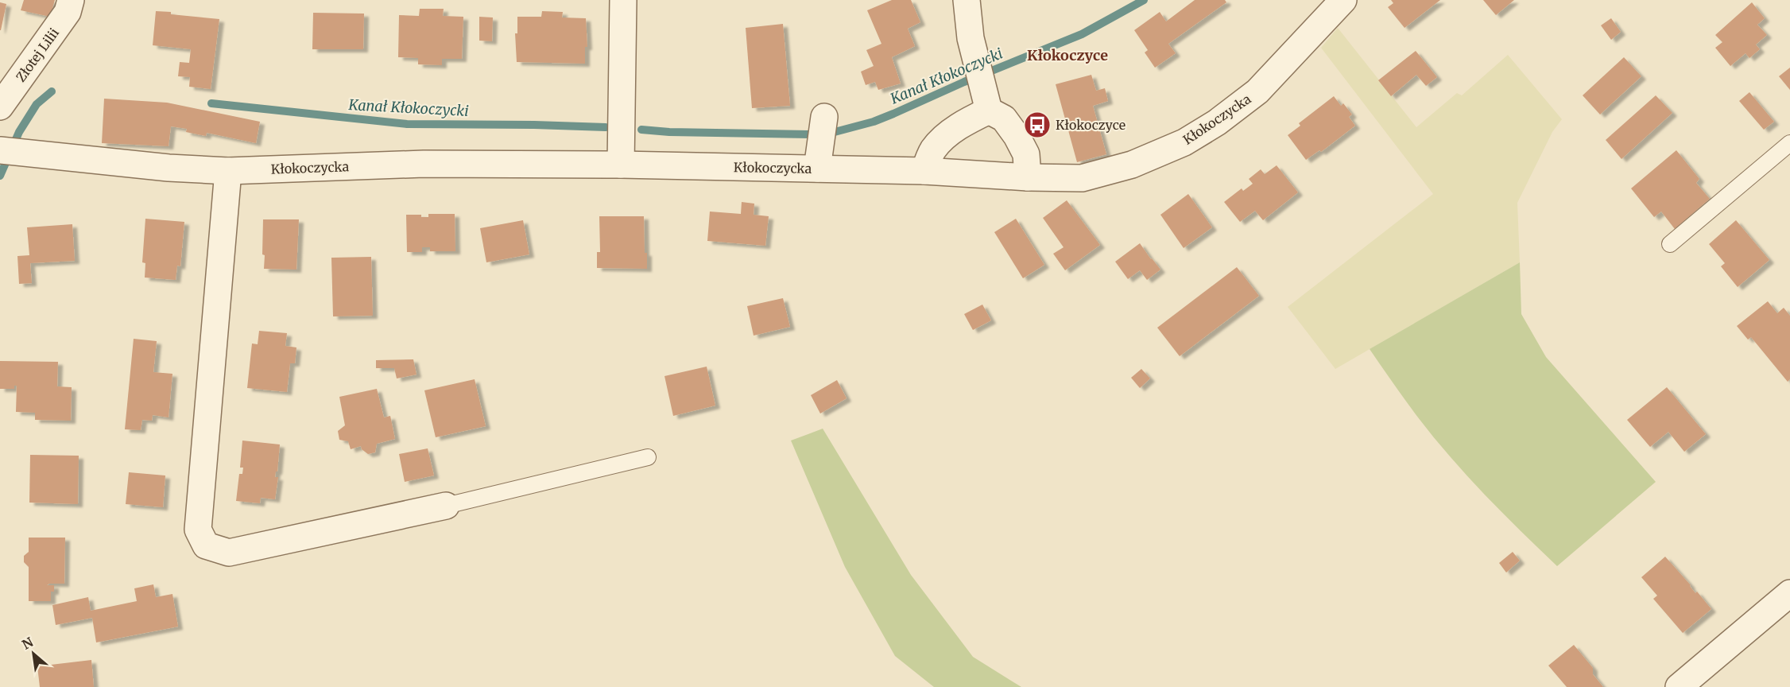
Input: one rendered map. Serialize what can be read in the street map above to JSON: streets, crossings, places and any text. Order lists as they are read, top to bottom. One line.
{"streets":{"street":["Złotej Lilii","Kłokoczycka"]},"districts":["Kłokoczyce"],"water":["Kanał Kłokoczycki"],"places":{"bus stop":["Kłokoczyce"]},"north":"top left"}
